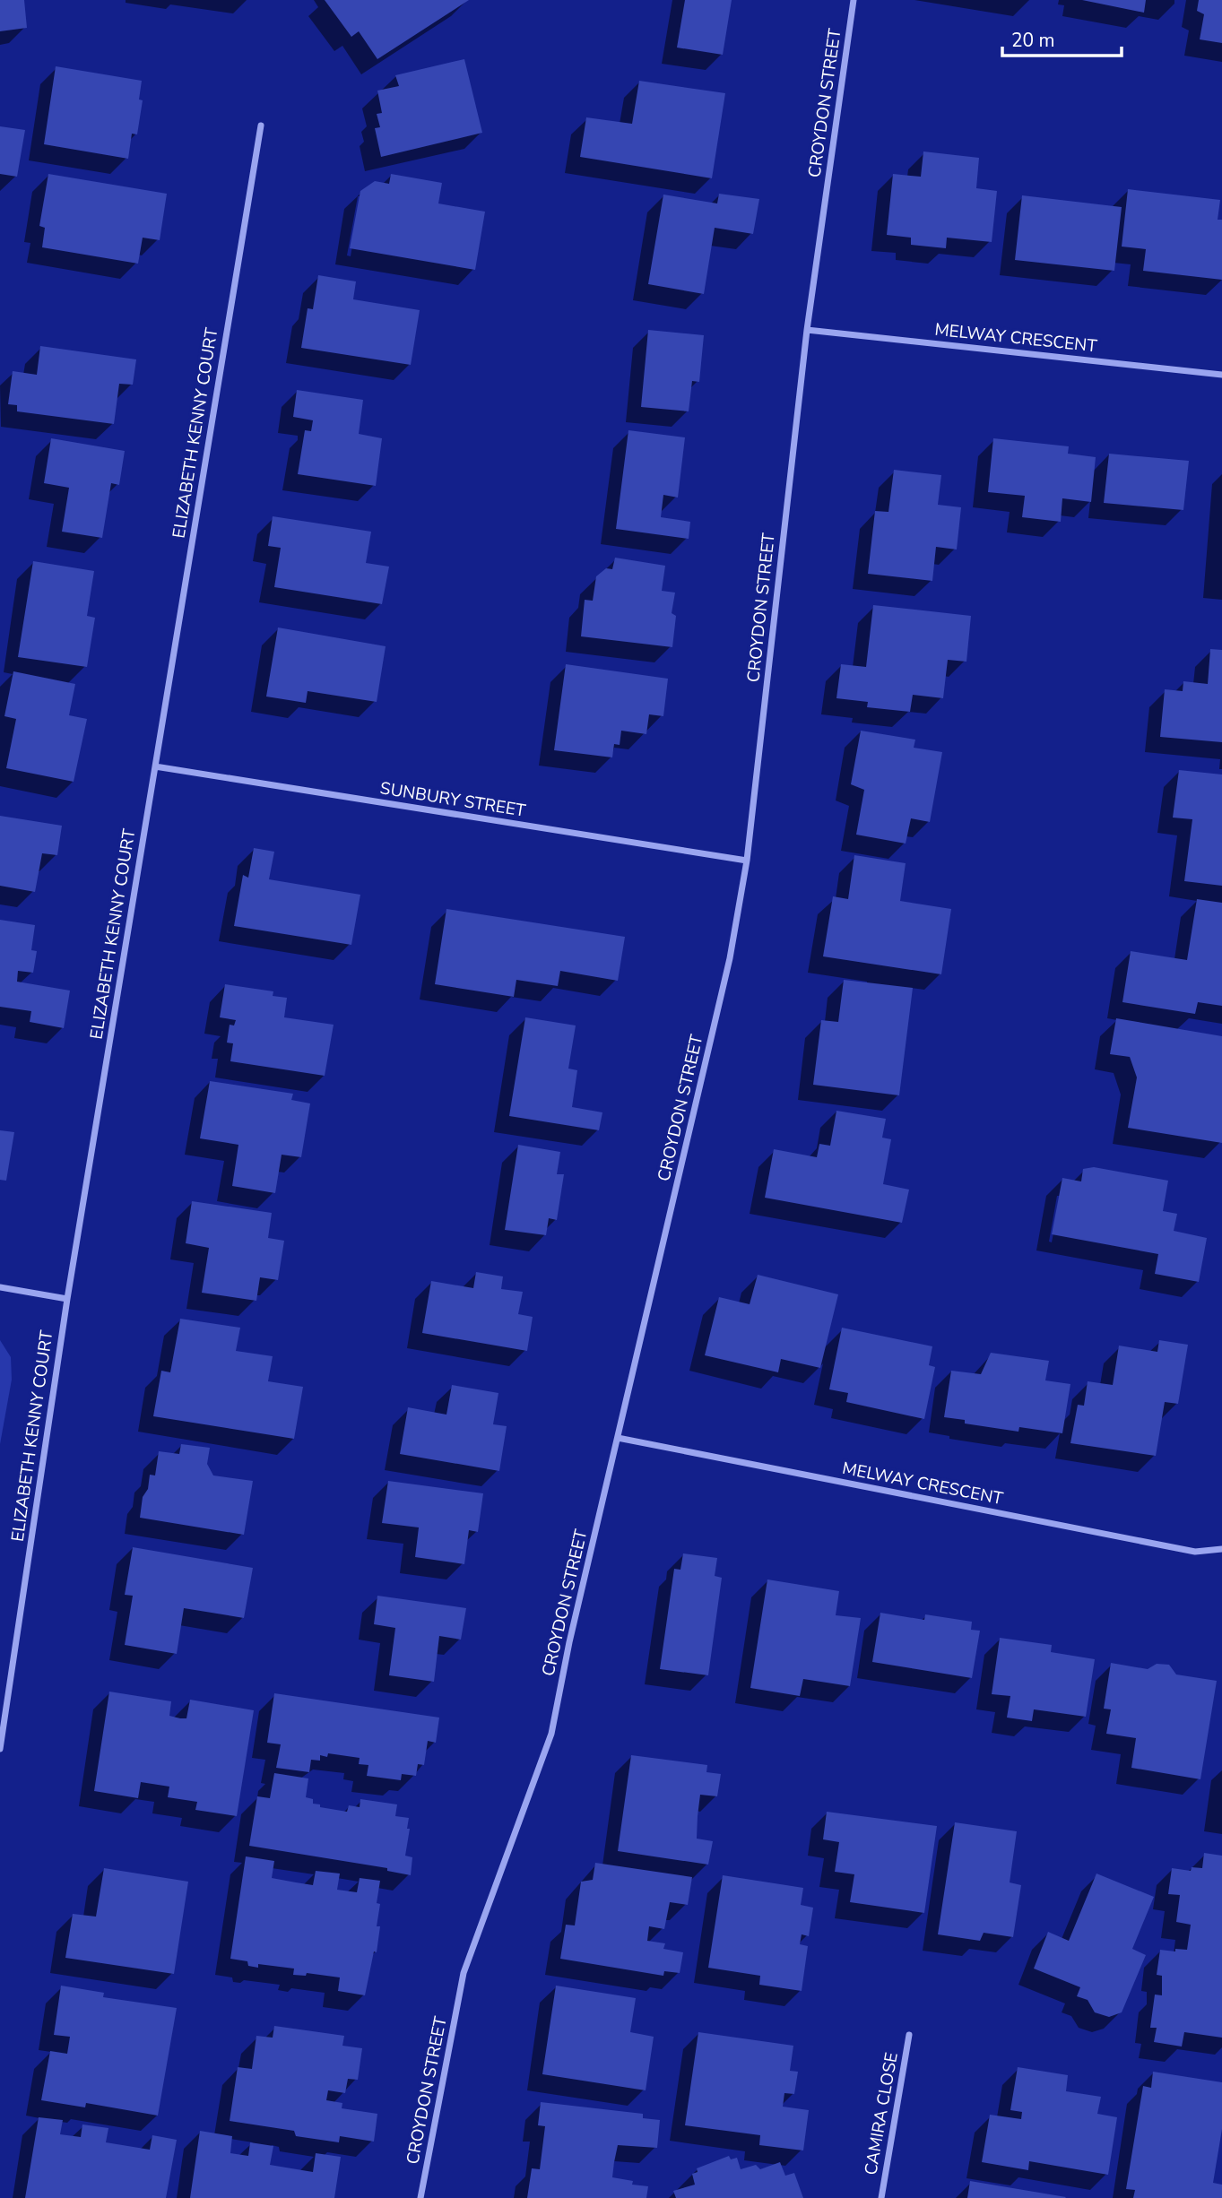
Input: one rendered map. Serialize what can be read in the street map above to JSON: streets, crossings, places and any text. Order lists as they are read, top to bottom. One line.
{"streets":{"street":["CROYDON STREET","MELWAY CRESCENT","ELIZABETH KENNY COURT","SUNBURY STREET","CAMIRA CLOSE"]},"crossings":[["CROYDON STREET","MELWAY CRESCENT"],["CROYDON STREET","SUNBURY STREET"],["ELIZABETH KENNY COURT","SUNBURY STREET"]],"scale_bar":"20 m"}
